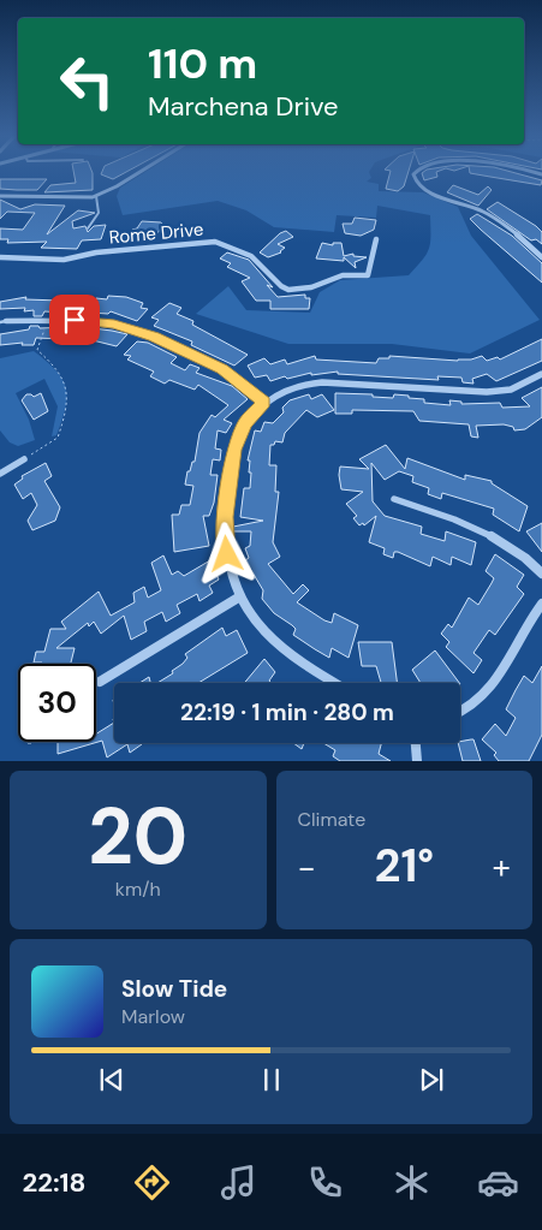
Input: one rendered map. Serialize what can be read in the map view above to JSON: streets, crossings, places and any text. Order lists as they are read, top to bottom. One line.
{"streets":{"street":["Rome Drive"]},"page":{"turn":["110 m","Marchena Drive"],"limit":"30","trip":"22:19 · 1 min · 280 m","tile":[["20","km/h"],"Climate"],"heat":["−","21°","+"],"song":["Slow Tide","Marlow"],"tabs":"22:18"}}
